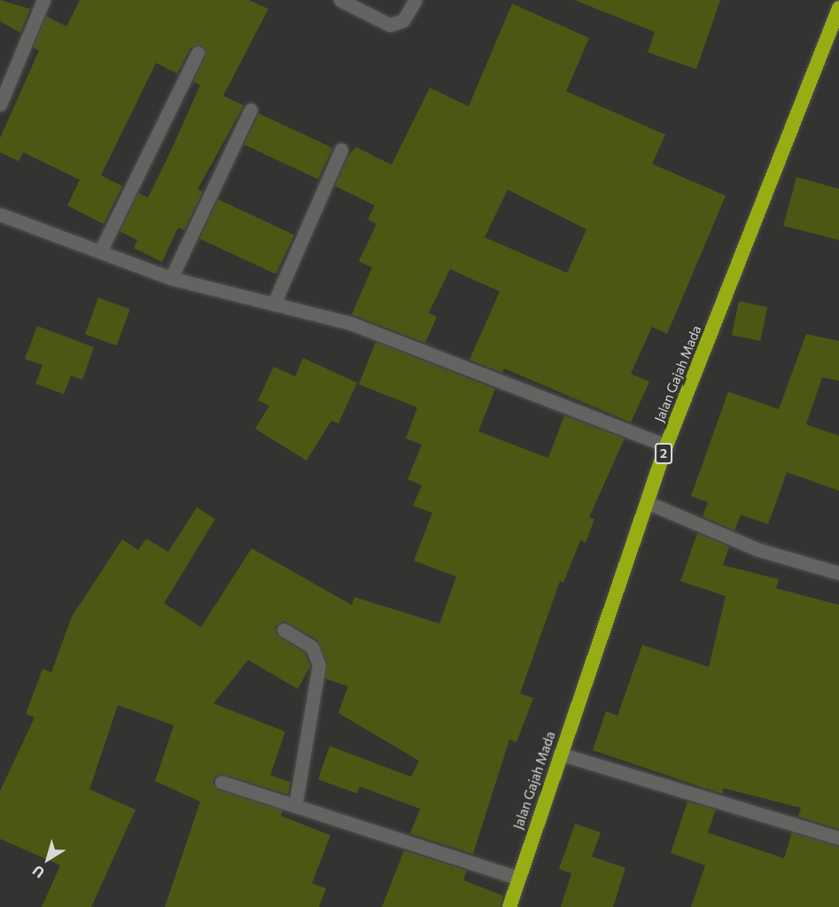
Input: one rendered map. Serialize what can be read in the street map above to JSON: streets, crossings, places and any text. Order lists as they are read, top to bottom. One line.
{"streets":{"highway":["Jalan Gajah Mada","2"]},"north":"bottom left"}
